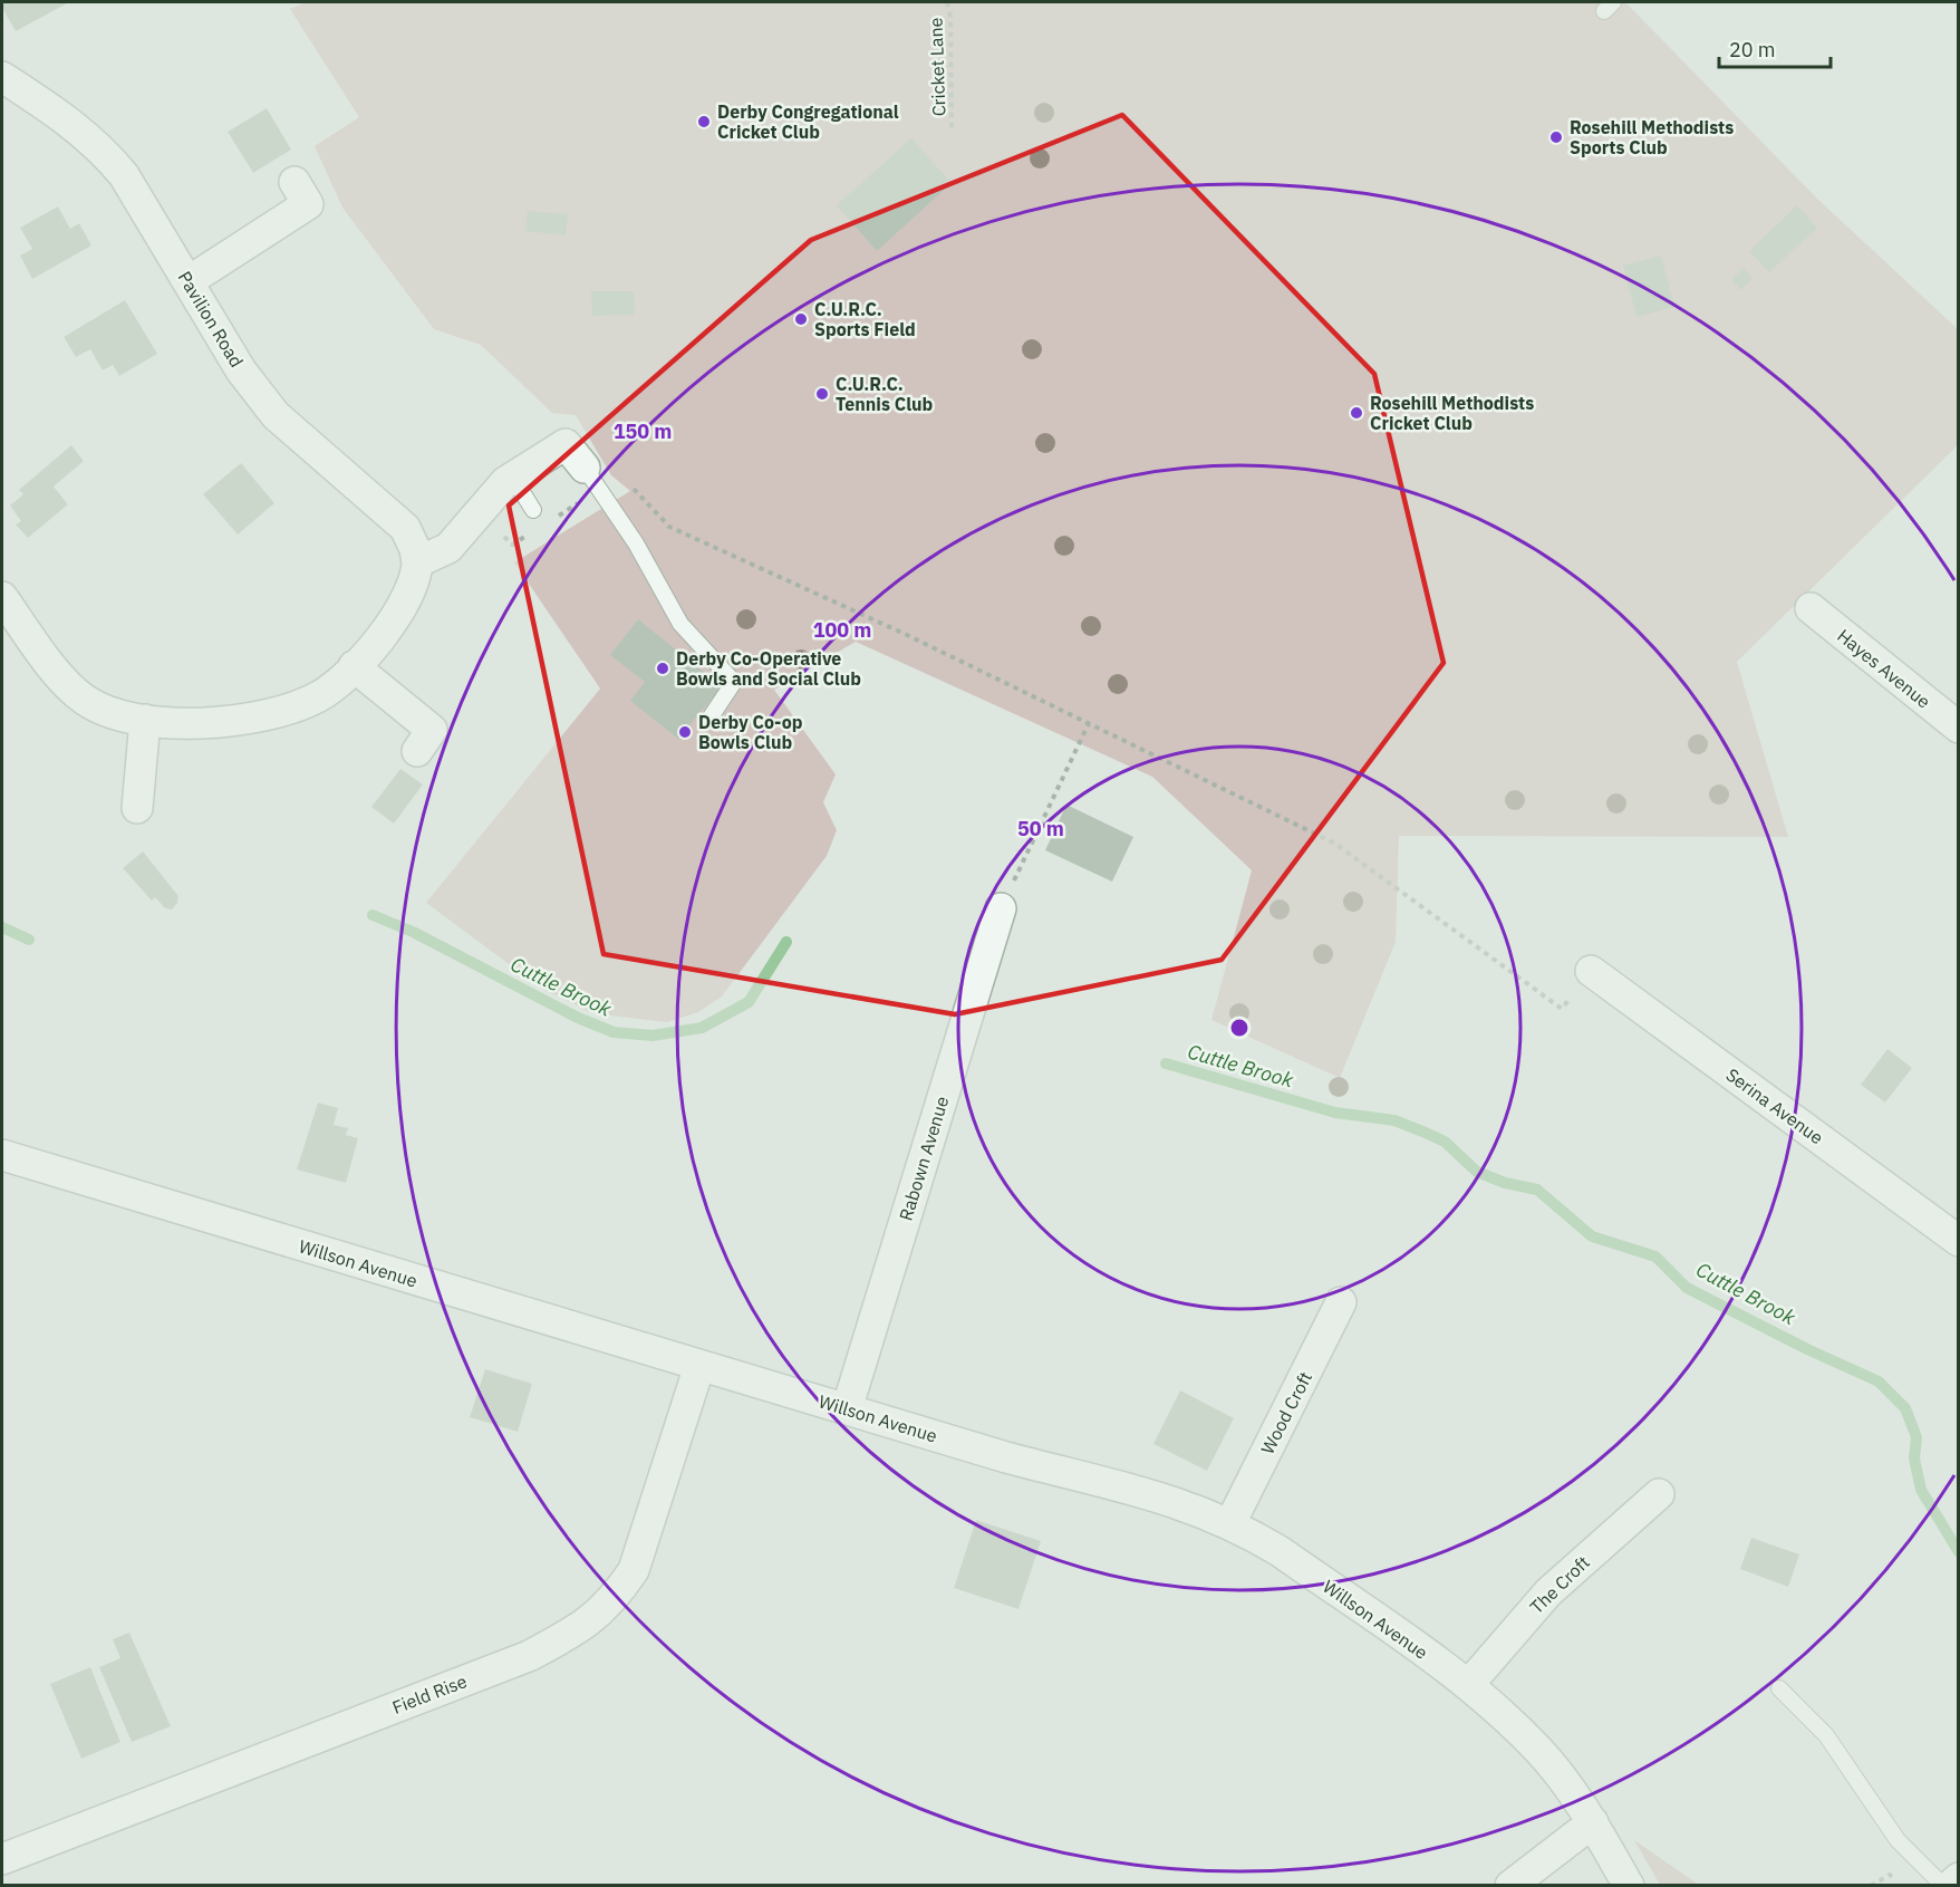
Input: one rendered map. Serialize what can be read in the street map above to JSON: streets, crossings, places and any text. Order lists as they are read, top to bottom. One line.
{"streets":{"street":["Pavilion Road","Hayes Avenue","Serina Avenue","Rabown Avenue","Willson Avenue","Wood Croft","The Croft","Field Rise"],"path":["Cricket Lane"]},"crossings":[["Rabown Avenue","Willson Avenue"],["Willson Avenue","Wood Croft"],["Willson Avenue","The Croft"],["Willson Avenue","Field Rise"]],"water":["Cuttle Brook"],"places":["Derby Congregational Cricket Club","Rosehill Methodists Sports Club","C.U.R.C. Sports Field","C.U.R.C. Tennis Club","Rosehill Methodists Cricket Club","Derby Co-Operative Bowls and Social Club","Derby Co-op Bowls Club"],"scale_bar":"20 m","rings":["150 m","100 m","50 m"]}
